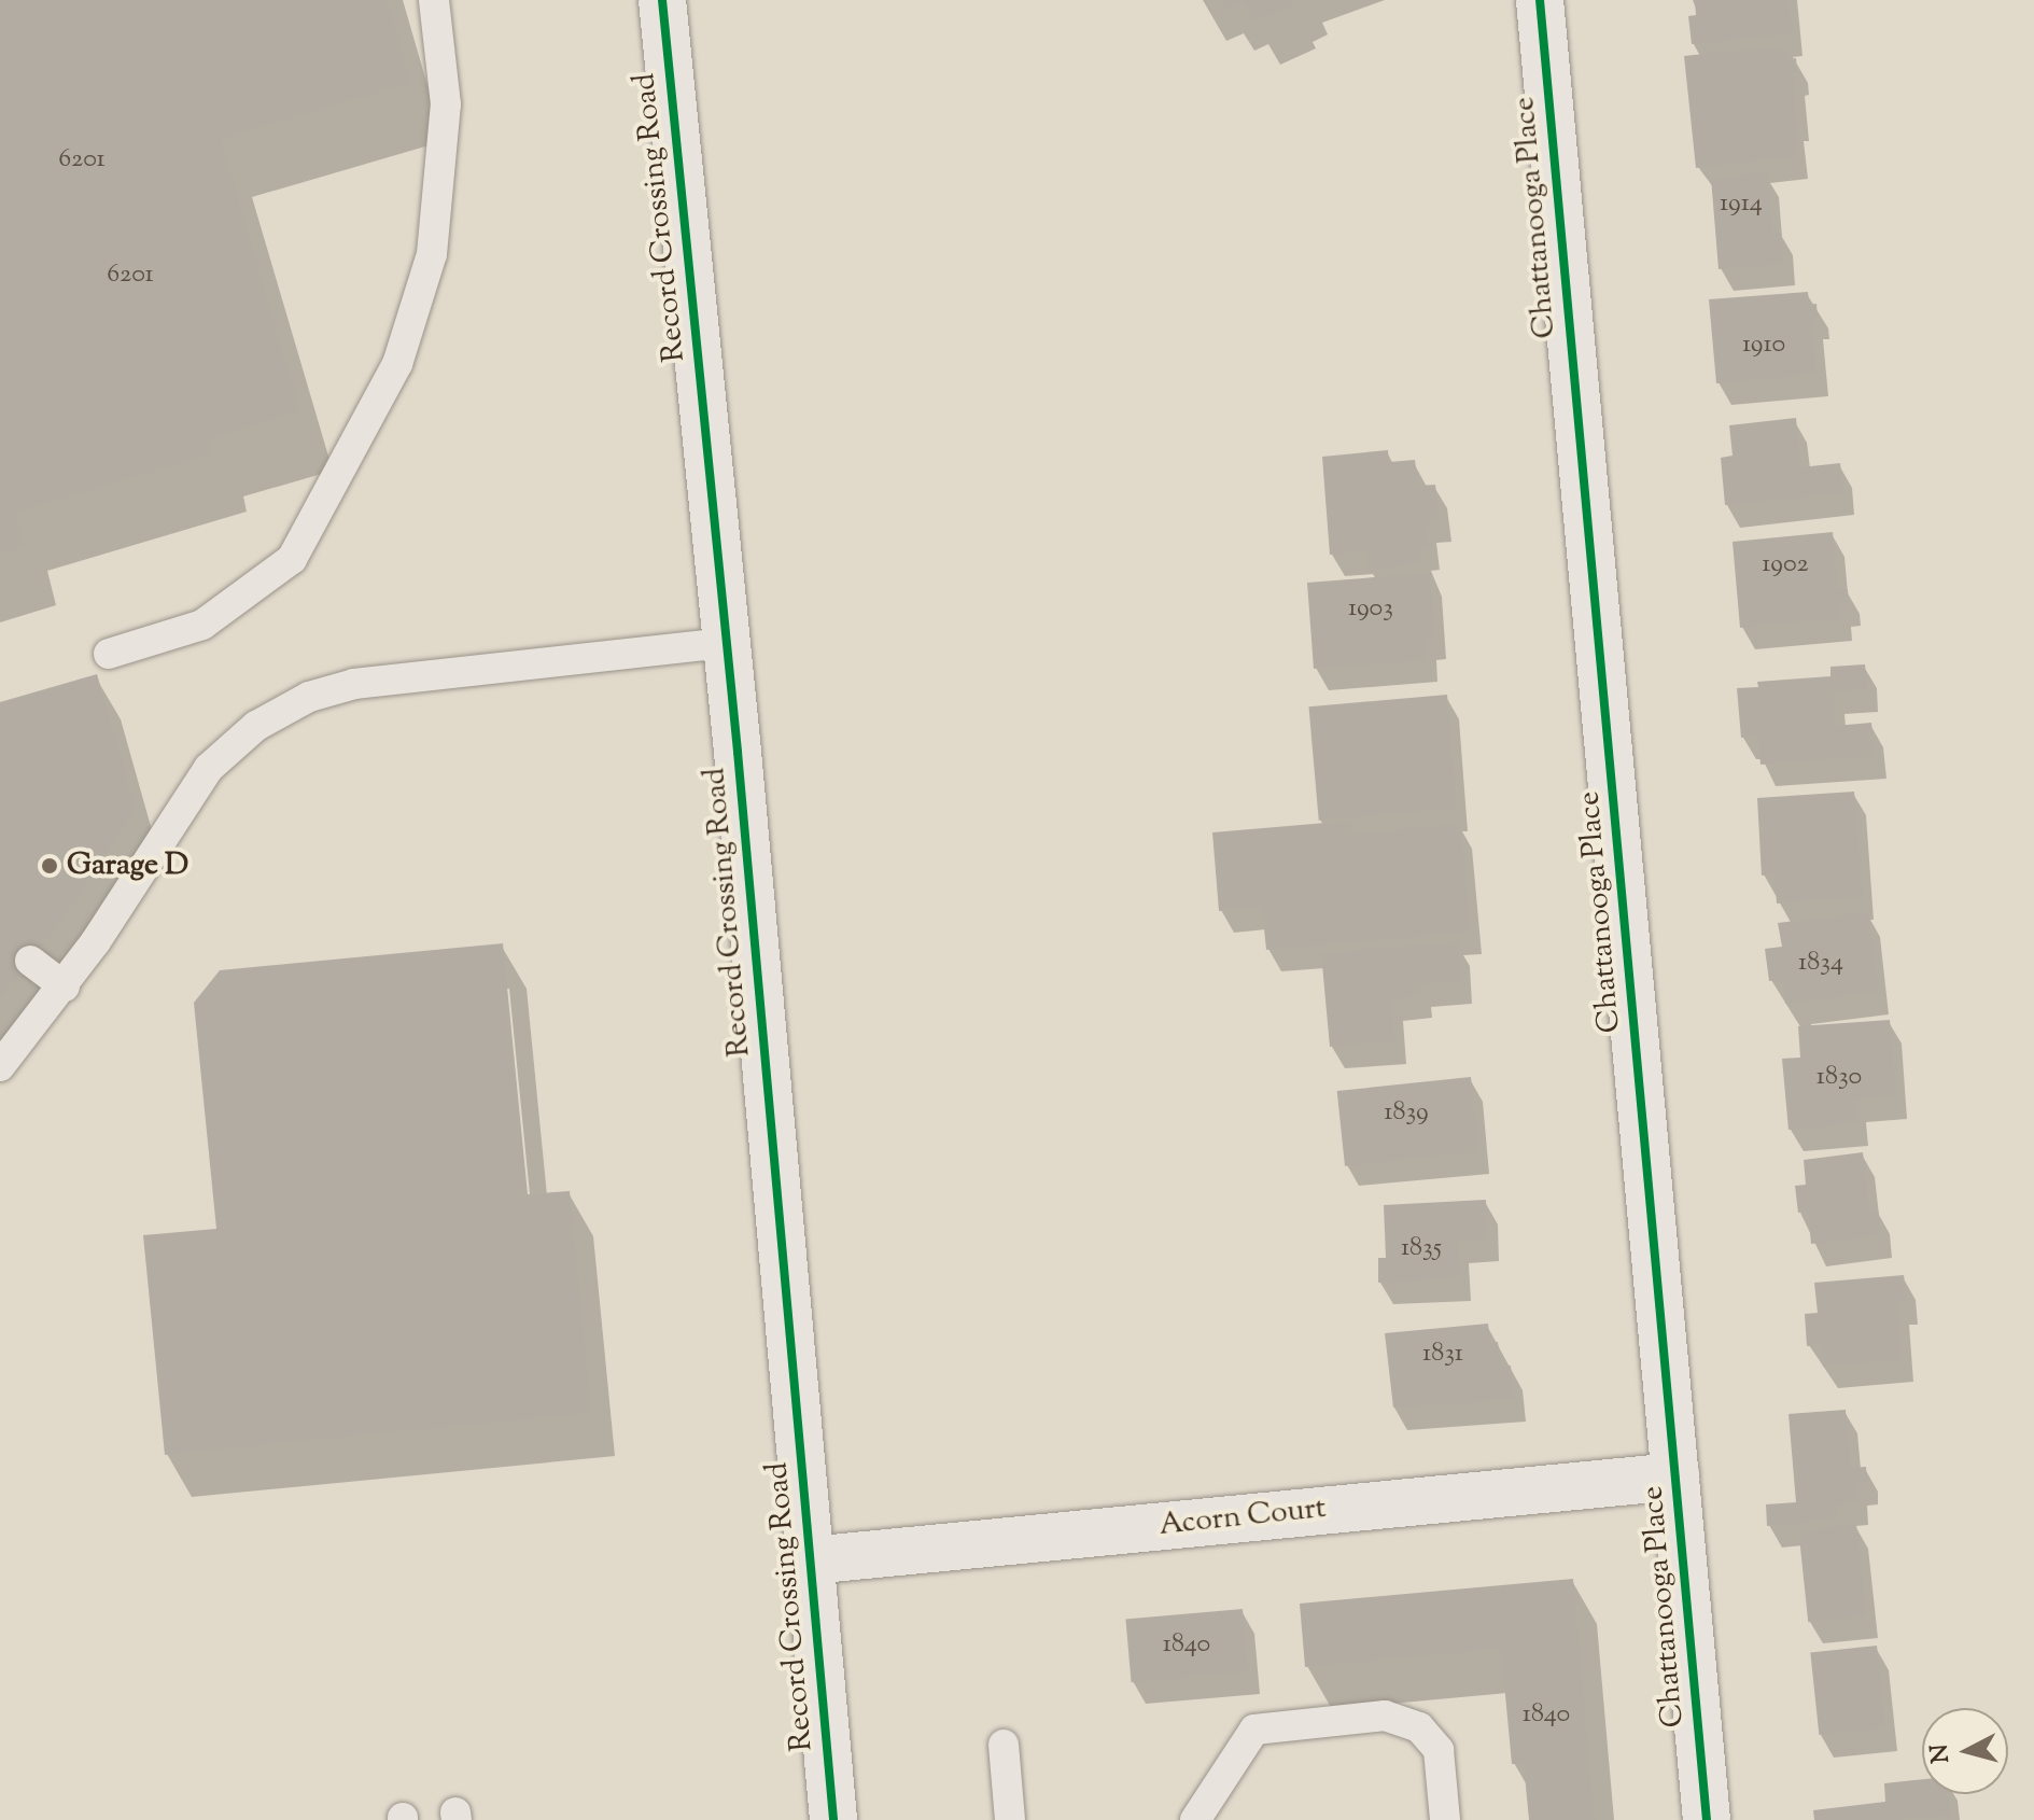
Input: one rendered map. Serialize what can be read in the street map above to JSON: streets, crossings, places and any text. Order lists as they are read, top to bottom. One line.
{"streets":{"street":["Record Crossing Road","Chattanooga Place","Acorn Court"]},"crossings":[["Record Crossing Road","Acorn Court"],["Chattanooga Place","Acorn Court"]],"places":["Garage D"],"house_numbers":["6201","1914","6201","1910","1902","1903","1834","1830","1839","1835","1831","1840","1840"],"north":"left"}
